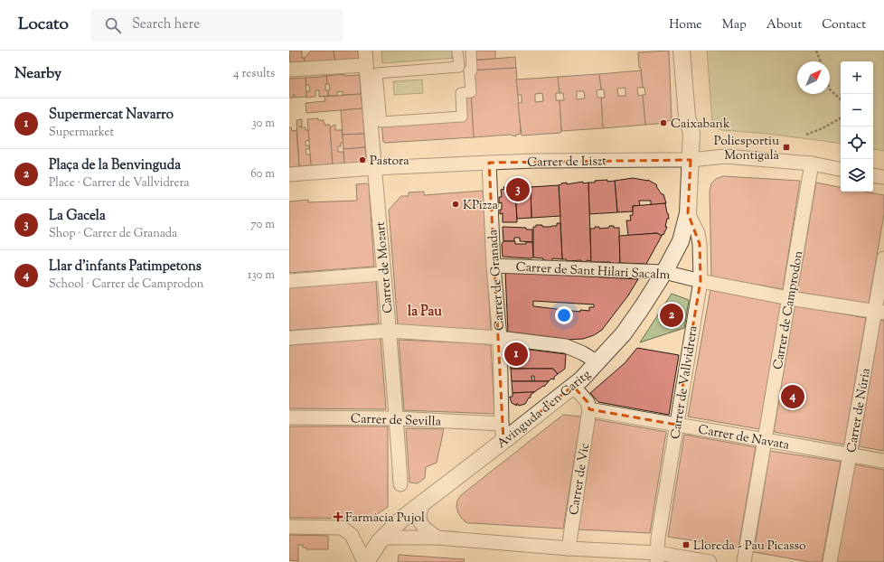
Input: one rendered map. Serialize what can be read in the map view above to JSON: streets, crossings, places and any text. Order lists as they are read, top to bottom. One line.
{"streets":{"street":["Carrer de Liszt","Carrer de Mozart","Carrer de Sant Hilari Sacalm","Carrer de Granada","Carrer de Camprodon","Carrer de Vallvidrera","Avinguda d'en Caritg","Carrer de Núria","Carrer de Sevilla","Carrer de Navata","Carrer de Vic"]},"crossings":[["Carrer de Liszt","Carrer de Mozart"],["Carrer de Liszt","Carrer de Granada"],["Carrer de Liszt","Carrer de Camprodon"],["Carrer de Liszt","Avinguda d'en Caritg"],["Carrer de Mozart","Carrer de Sevilla"],["Carrer de Sant Hilari Sacalm","Carrer de Granada"],["Carrer de Sant Hilari Sacalm","Carrer de Camprodon"],["Carrer de Sant Hilari Sacalm","Carrer de Vallvidrera"],["Carrer de Sant Hilari Sacalm","Avinguda d'en Caritg"],["Carrer de Sant Hilari Sacalm","Carrer de Núria"],["Carrer de Granada","Avinguda d'en Caritg"],["Carrer de Granada","Carrer de Sevilla"],["Carrer de Camprodon","Carrer de Navata"],["Carrer de Vallvidrera","Avinguda d'en Caritg"],["Carrer de Vallvidrera","Carrer de Navata"],["Carrer de Núria","Carrer de Navata"],["Carrer de Navata","Carrer de Vic"]],"districts":["la Pau"],"places":{"other":["Caixabank","Pastora","KPizza"],"transit":["Poliesportiu Montigalà","Lloreda - Pau Picasso"],"health":["Farmàcia Pujol"]},"north":"top right","page":{"header":"Locato","search":"Search here","nav":["Home","Map","About","Contact"],"heading":["Nearby","4 results"],"map_buttons":["+","−"],"list":[{"mark":"1","name":"Supermercat Navarro","note":"Supermarket","value":"30 m"},{"mark":"2","name":"Plaça de la Benvinguda","note":"Place · Carrer de Vallvidrera","value":"60 m"},{"mark":"3","name":"La Gacela","note":"Shop · Carrer de Granada","value":"70 m"},{"mark":"4","name":"Llar d'infants Patimpetons","note":"School · Carrer de Camprodon","value":"130 m"}],"pins":["3","2","1","4"]}}
